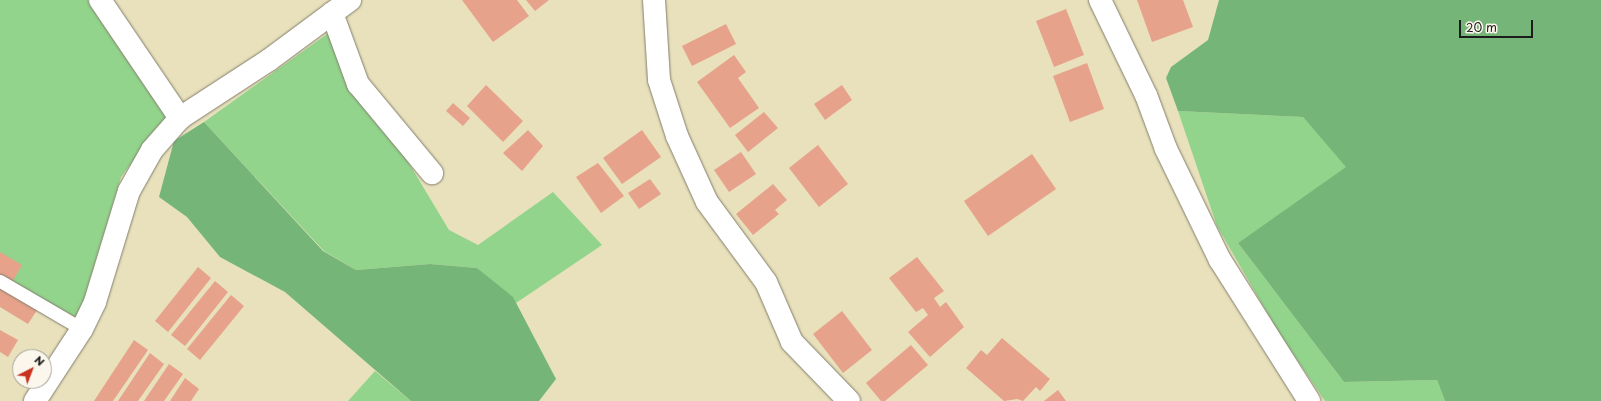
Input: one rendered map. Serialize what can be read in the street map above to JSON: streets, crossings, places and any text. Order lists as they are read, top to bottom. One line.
{"scale_bar":"20 m","north":"top right"}
